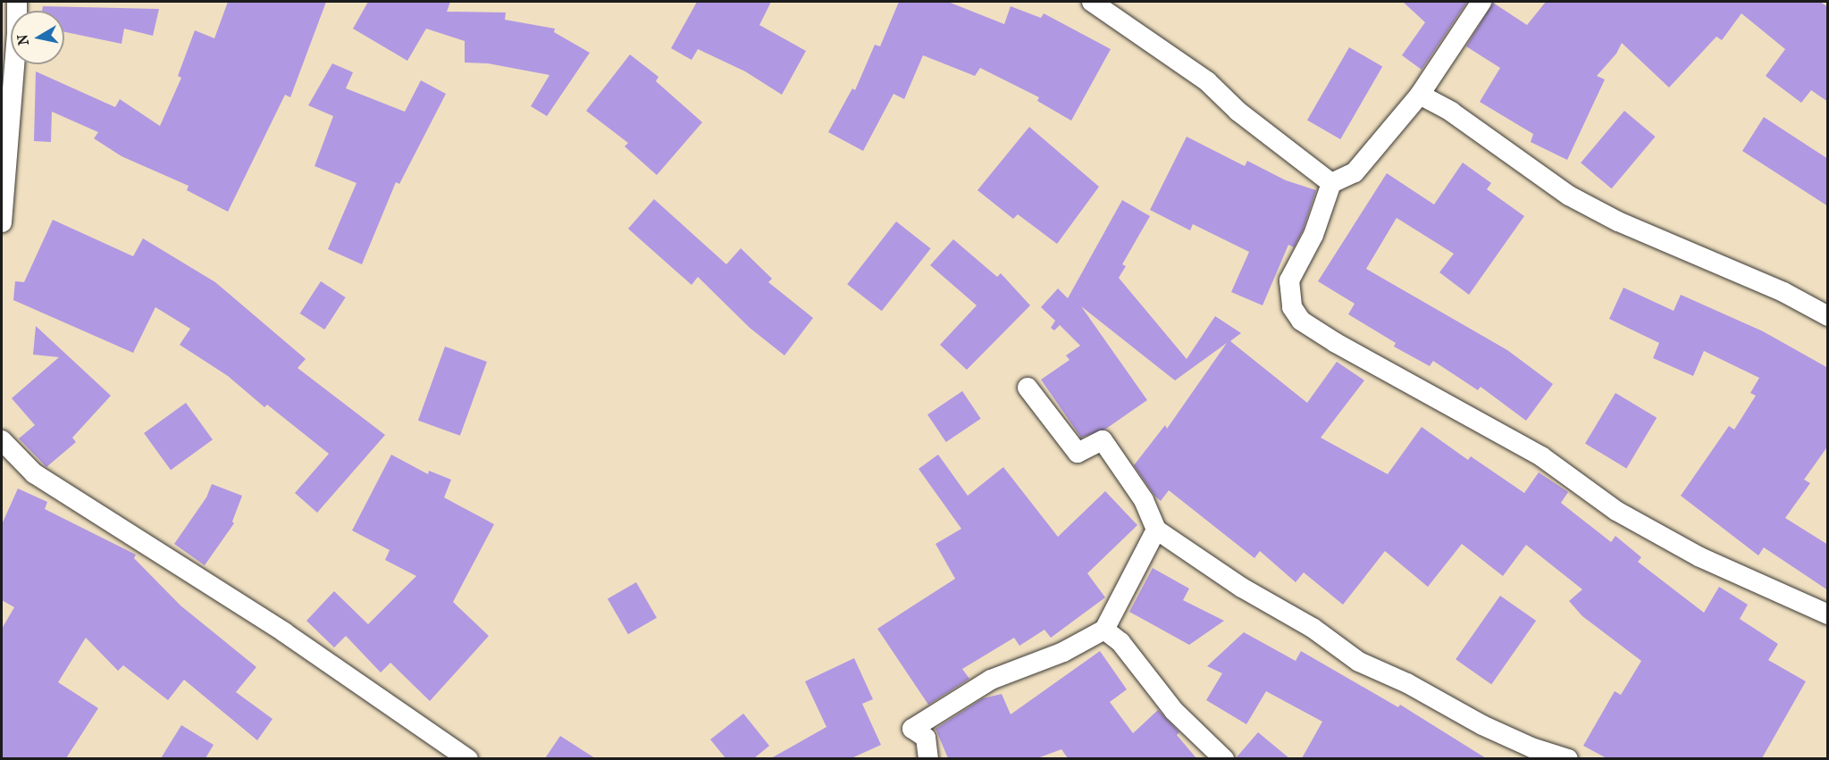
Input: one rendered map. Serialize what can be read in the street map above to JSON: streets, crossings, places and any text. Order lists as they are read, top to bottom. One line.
{"north":"left"}
